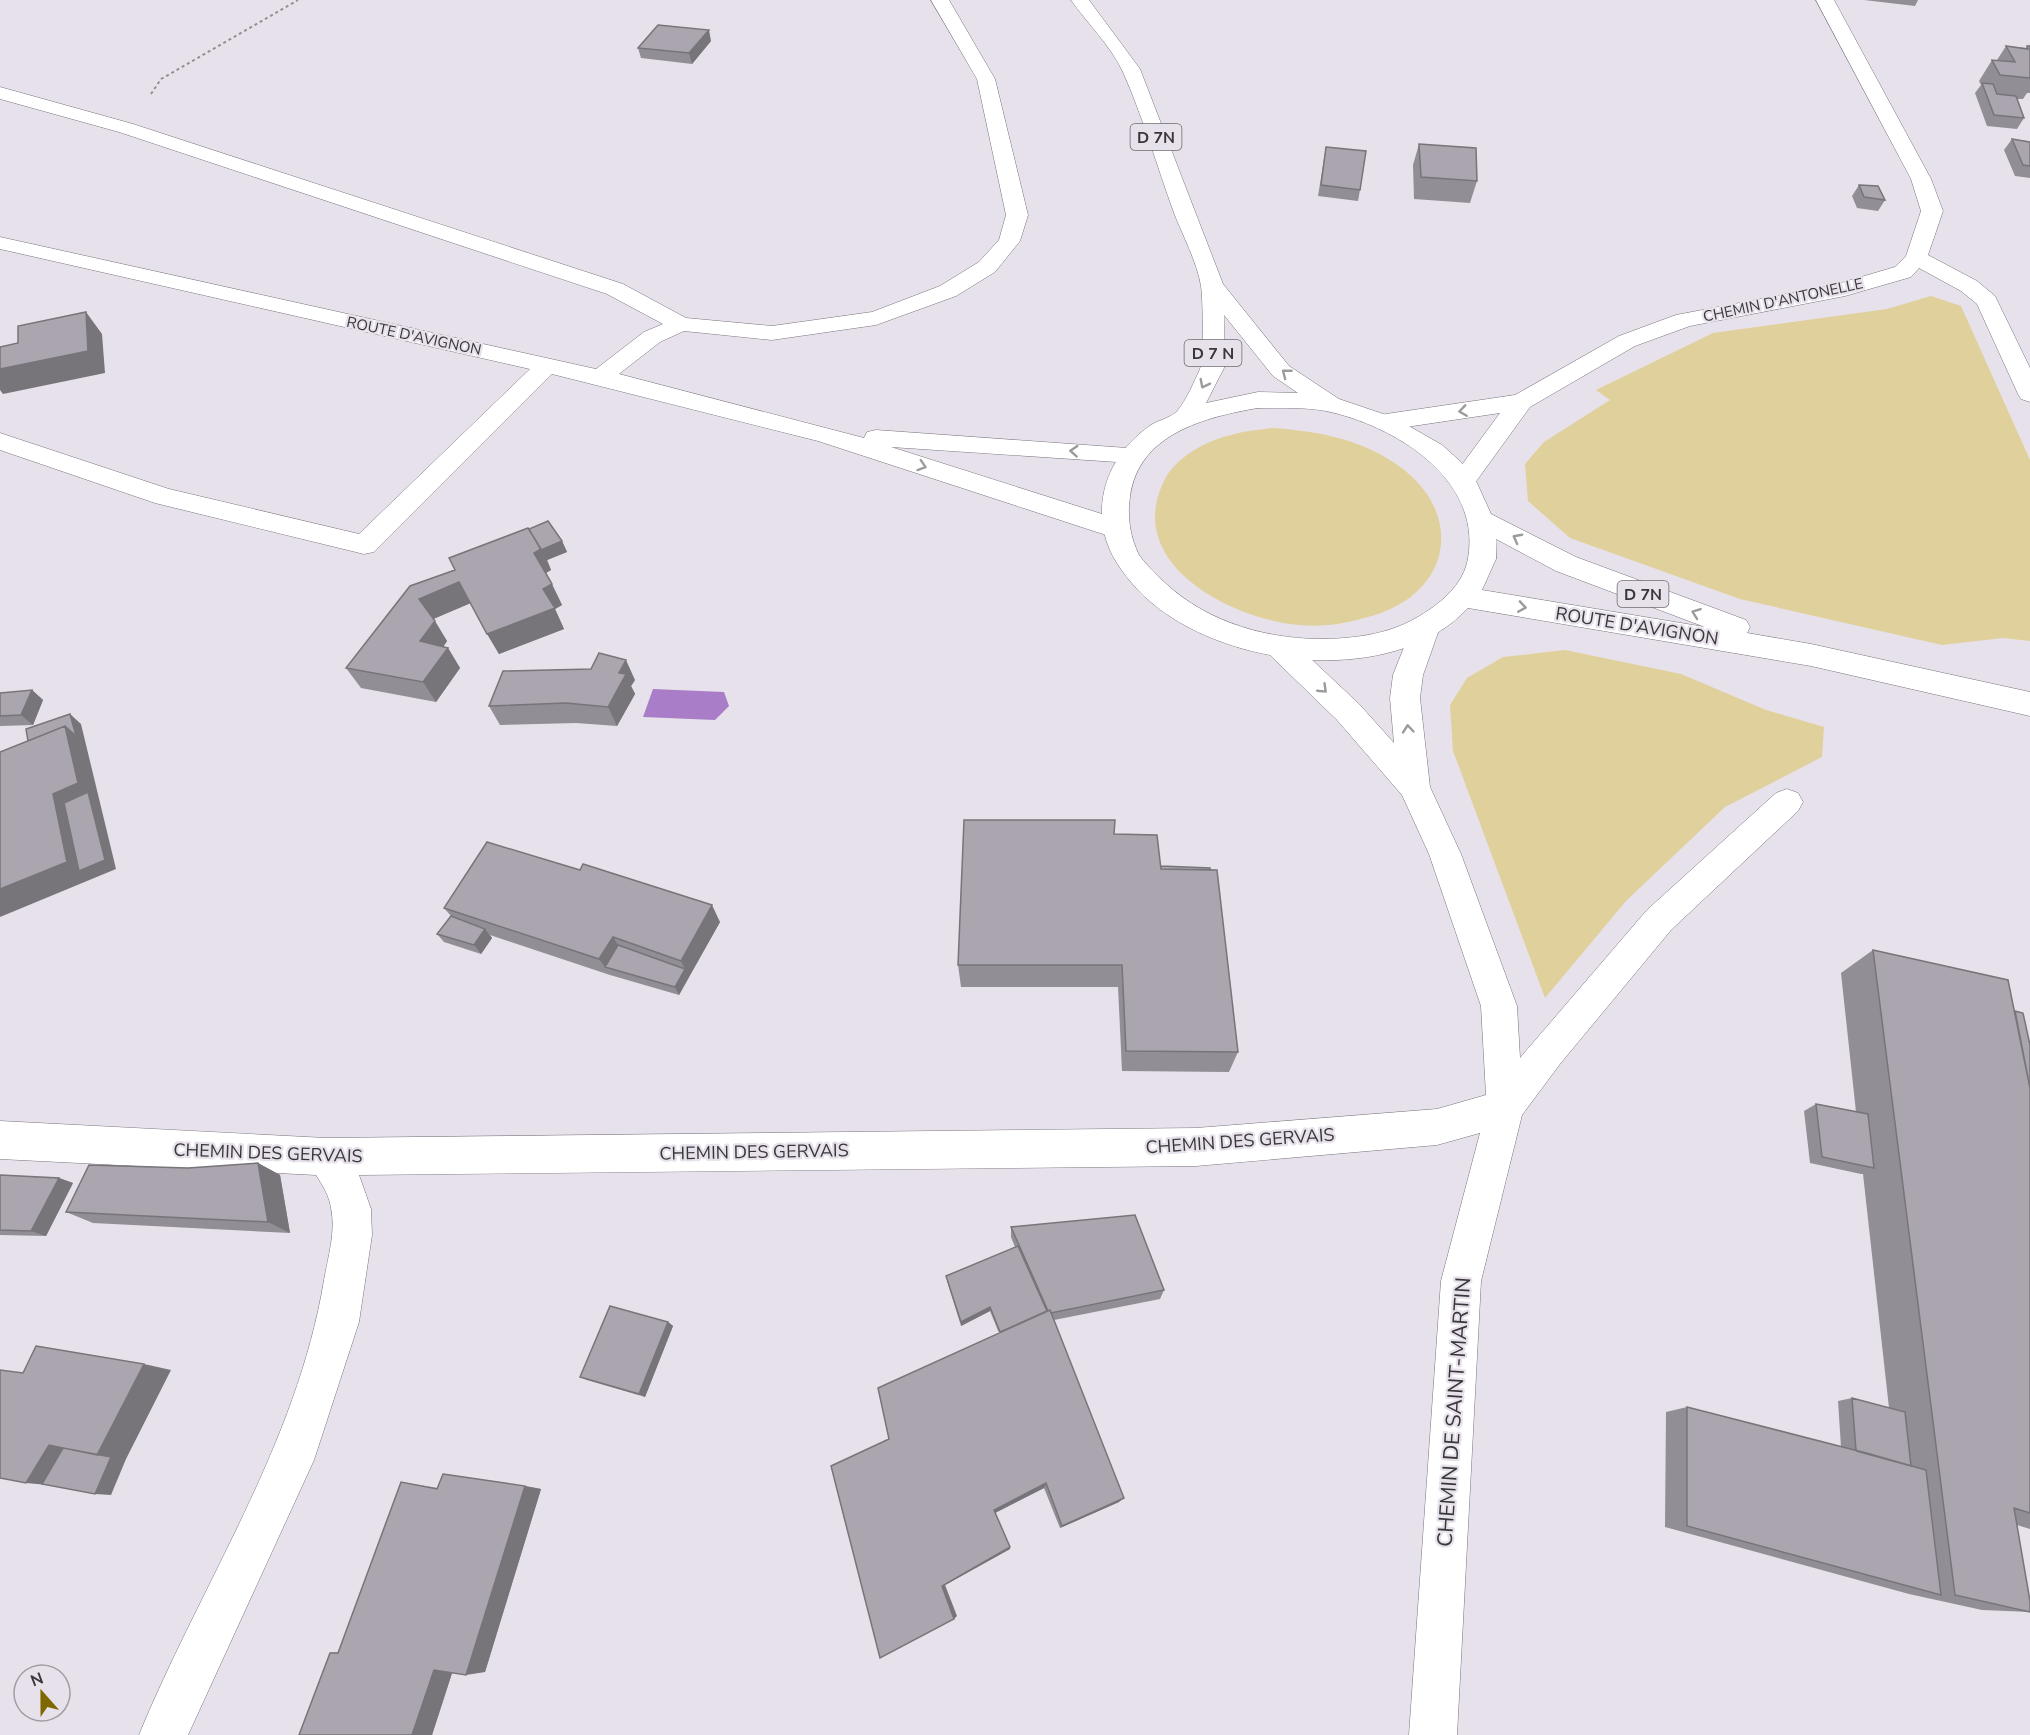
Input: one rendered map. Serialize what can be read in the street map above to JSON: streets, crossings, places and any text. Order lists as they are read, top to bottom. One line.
{"streets":{"street":["D 7N","CHEMIN D'ANTONELLE","ROUTE D'AVIGNON","D 7 N","CHEMIN DES GERVAIS","CHEMIN DE SAINT-MARTIN"]},"crossings":[["D 7N","D 7 N"],["CHEMIN DES GERVAIS","CHEMIN DE SAINT-MARTIN"]],"north":"top"}
